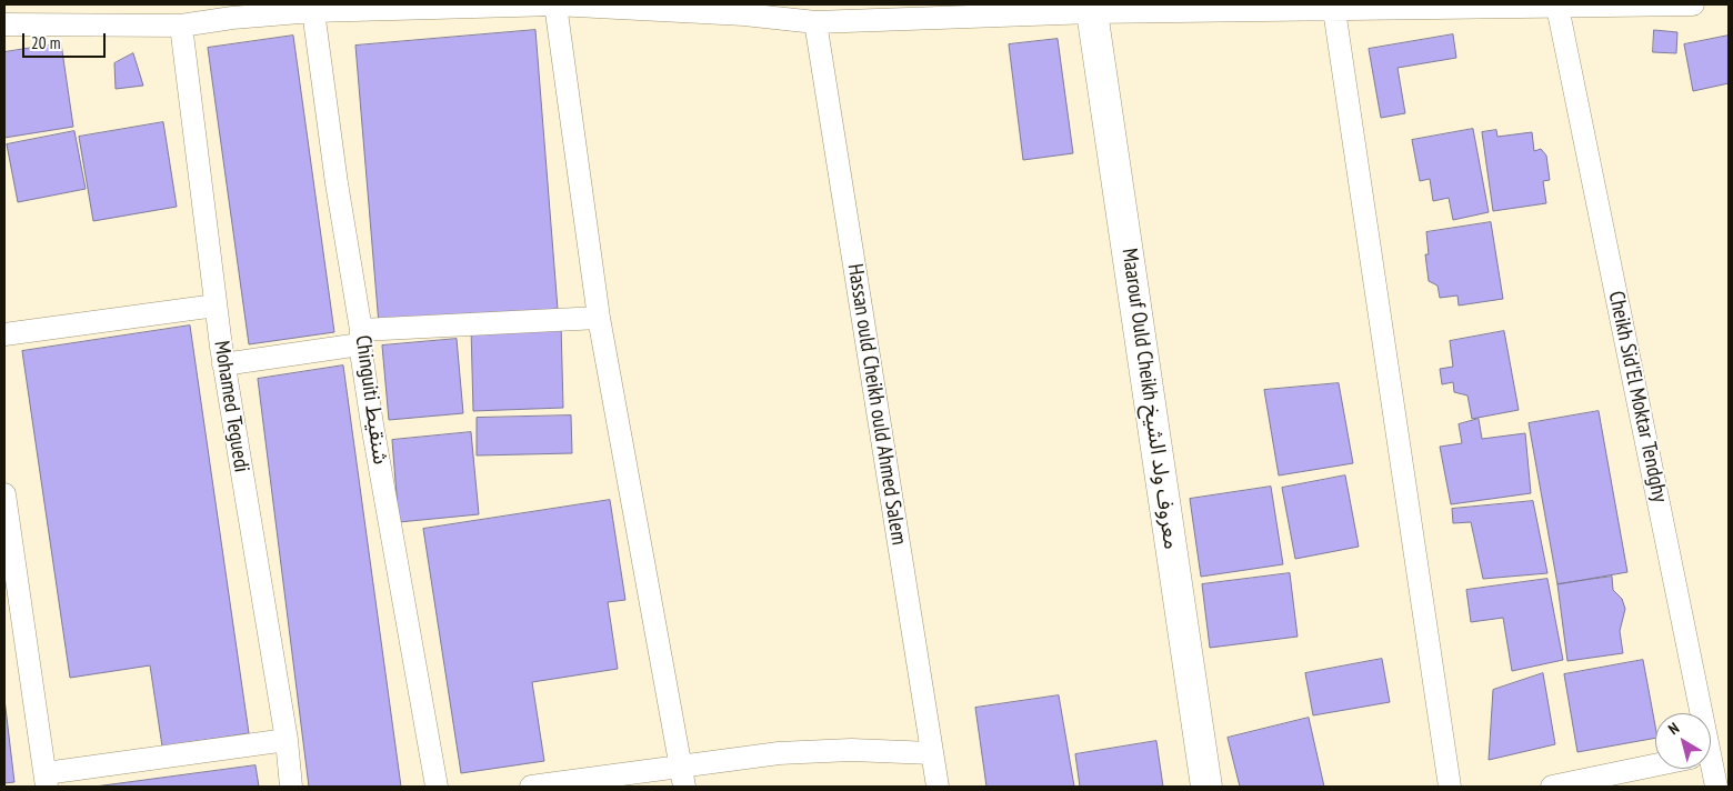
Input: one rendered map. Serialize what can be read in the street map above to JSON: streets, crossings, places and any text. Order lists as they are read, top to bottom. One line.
{"streets":{"street":["Cheikh Sid'El Moktar Tendghy","Maarouf Ould Cheikh معروف ولد الشيخ","Chinguiti شنقيط","Hassan ould Cheikh ould Ahmed Salem","Mohamed Teguedi"]},"scale_bar":"20 m","north":"top left"}
